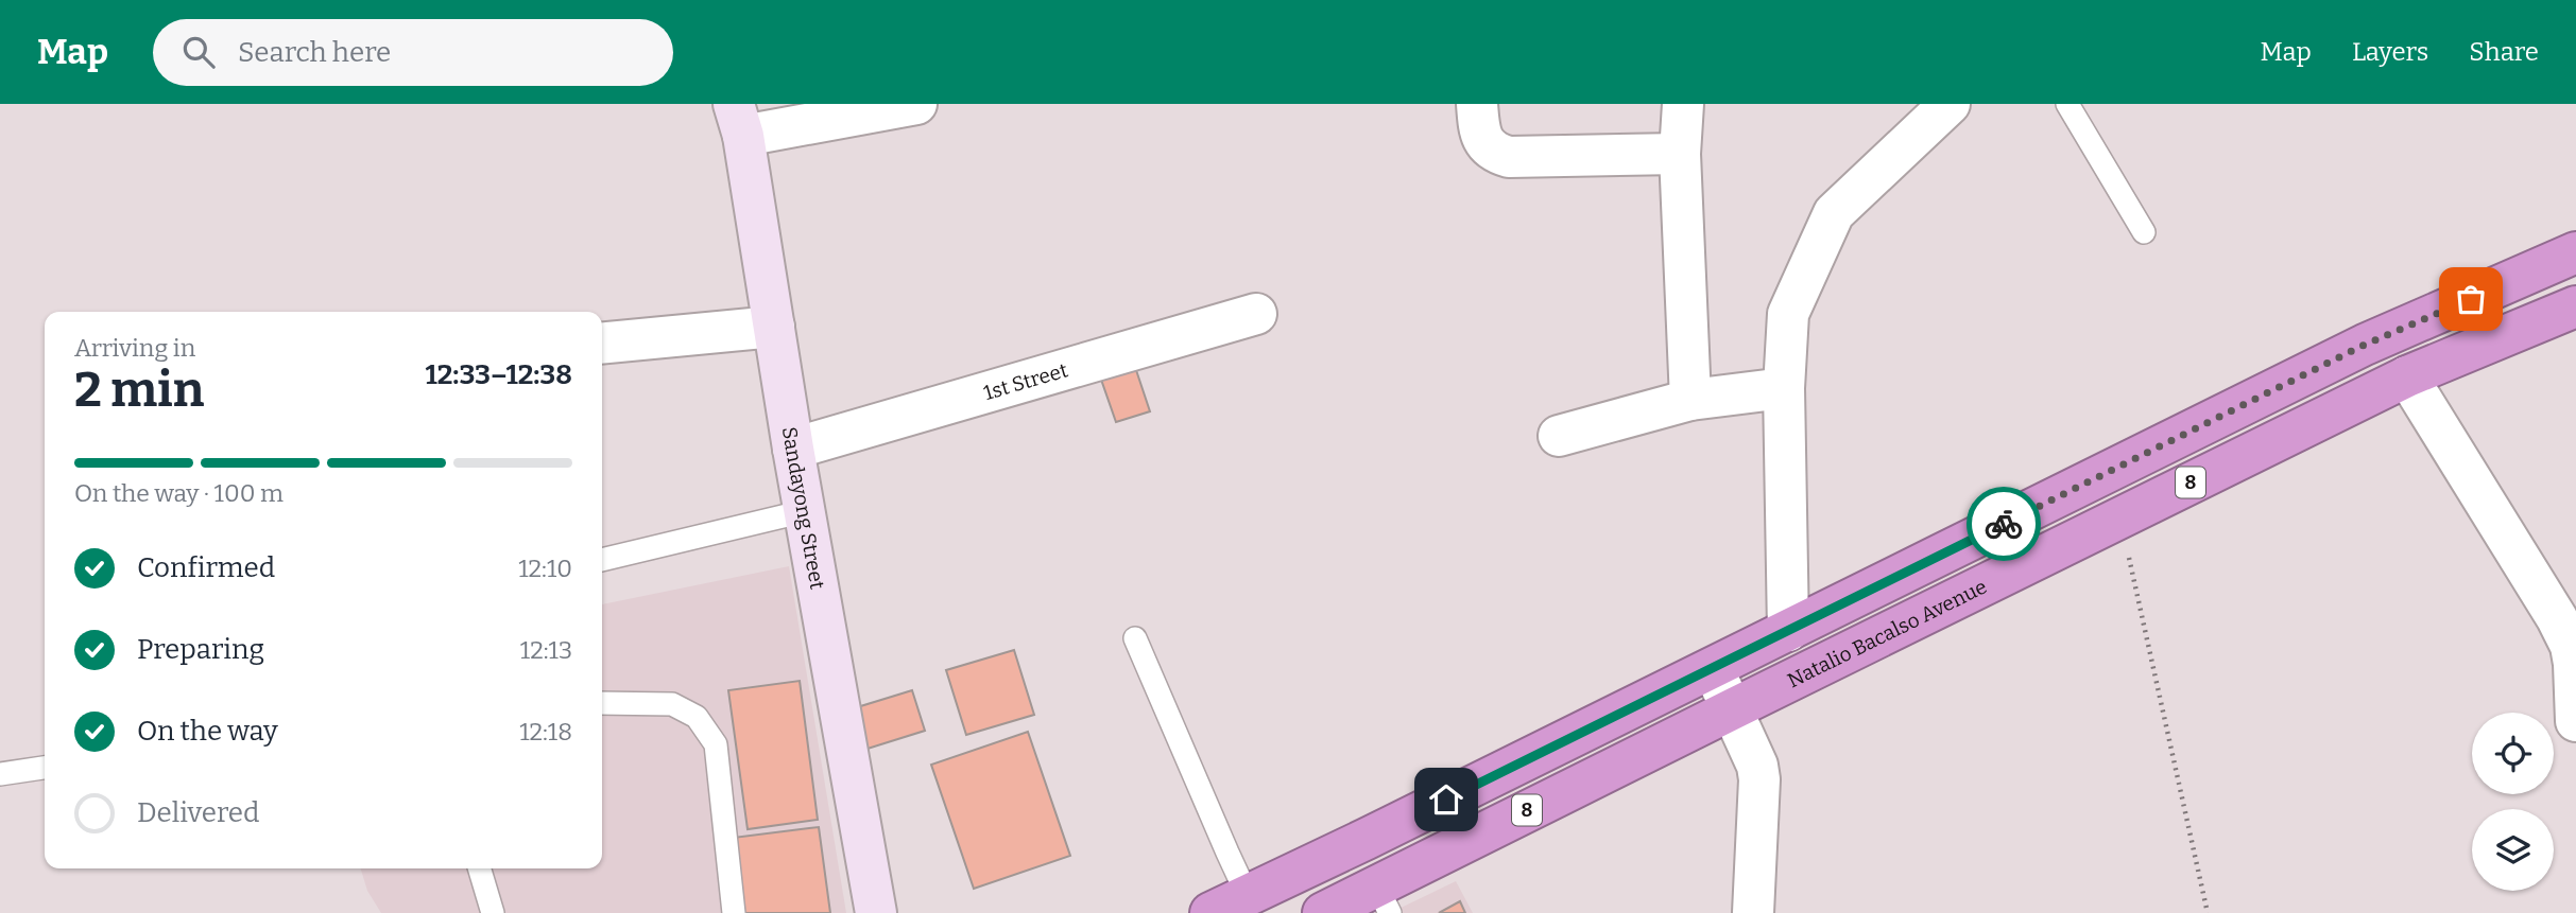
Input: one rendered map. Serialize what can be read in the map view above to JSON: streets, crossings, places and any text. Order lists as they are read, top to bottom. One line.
{"streets":{"highway":["8","Natalio Bacalso Avenue"],"street":["1st Street","Sandayong Street"]},"crossings":[["1st Street","Sandayong Street"]],"page":{"header":"Map","search":"Search here","nav":["Map","Layers","Share"],"heading":["2 min","Arriving in","12:33–12:38"],"bar":"On the way · 100 m","list":[["Confirmed","12:10"],["Preparing","12:13"],["On the way","12:18"],"Delivered"]}}
